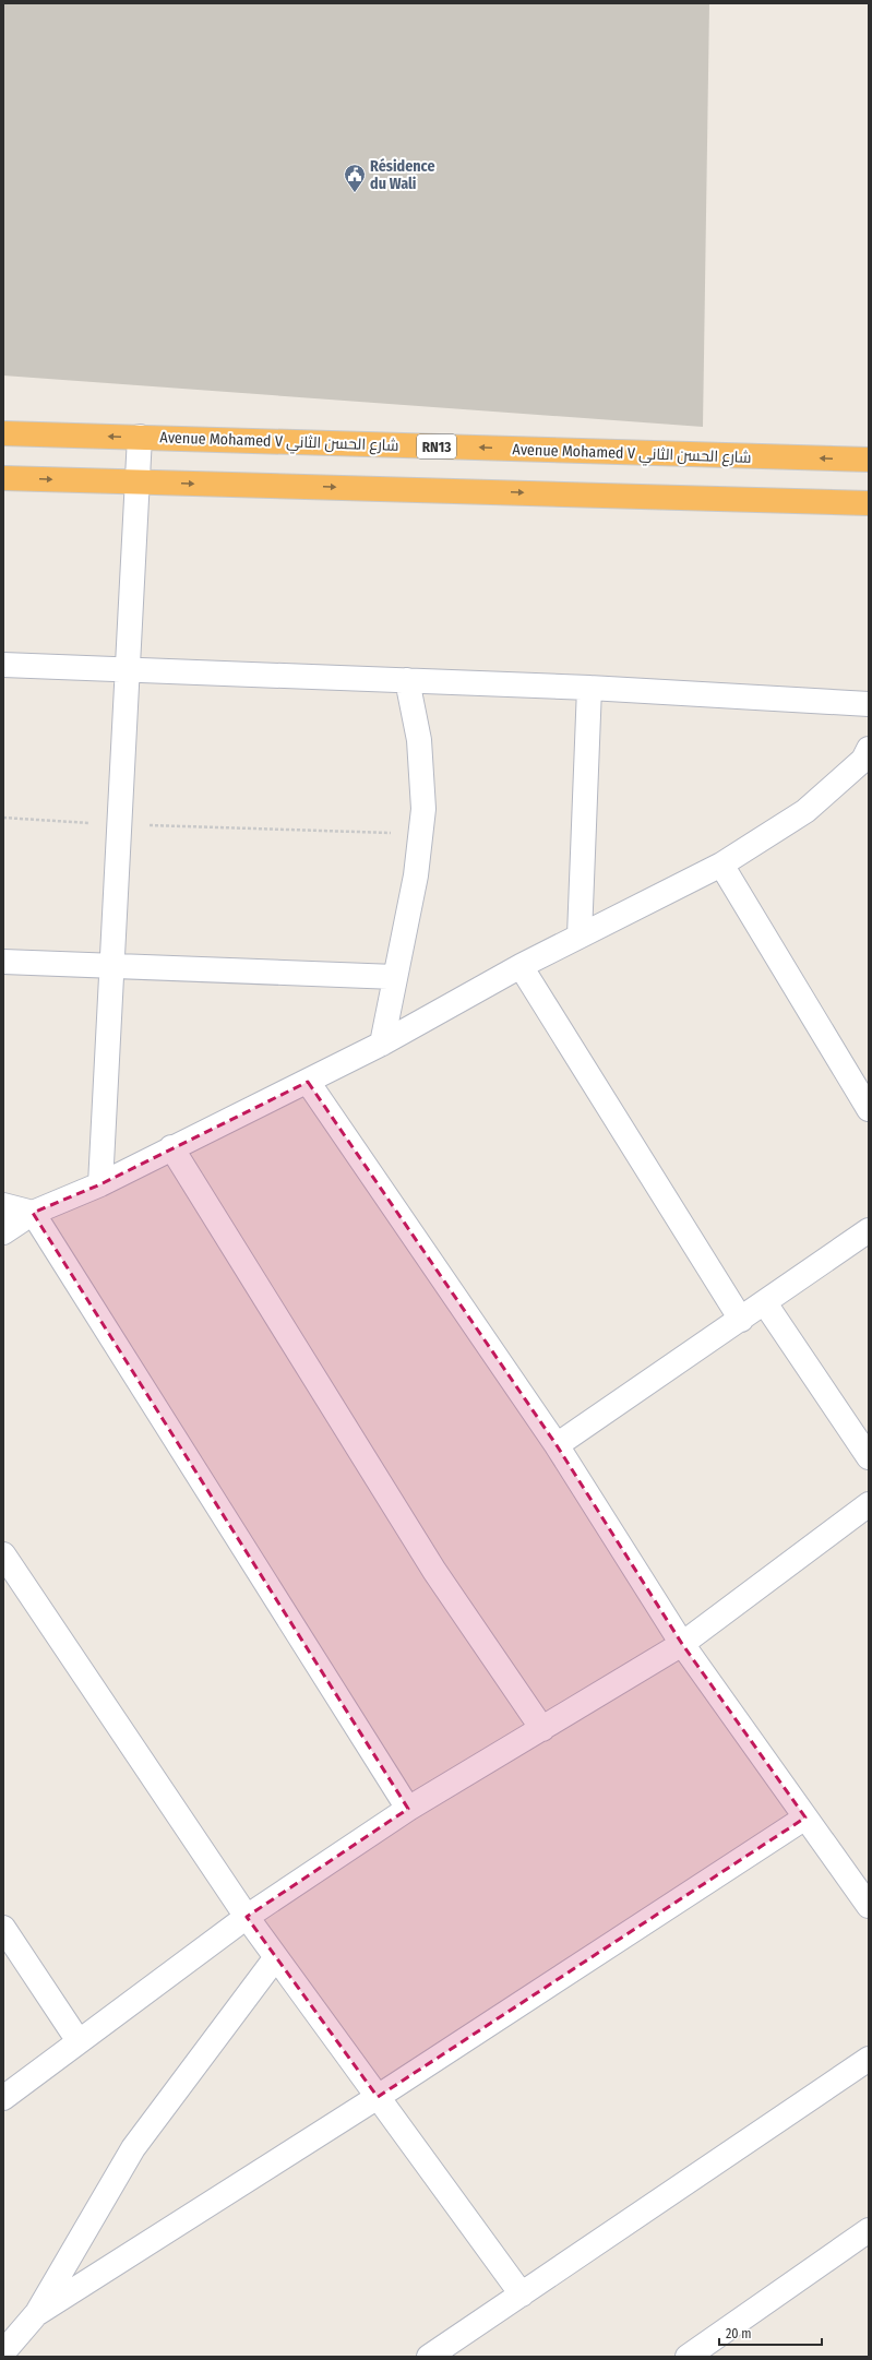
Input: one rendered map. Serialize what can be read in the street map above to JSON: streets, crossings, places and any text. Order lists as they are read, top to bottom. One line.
{"streets":{"highway":["Avenue Mohamed V شارع الحسن الثاني","RN13"]},"places":{"public building":["Résidence du Wali"]},"scale_bar":"20 m"}
